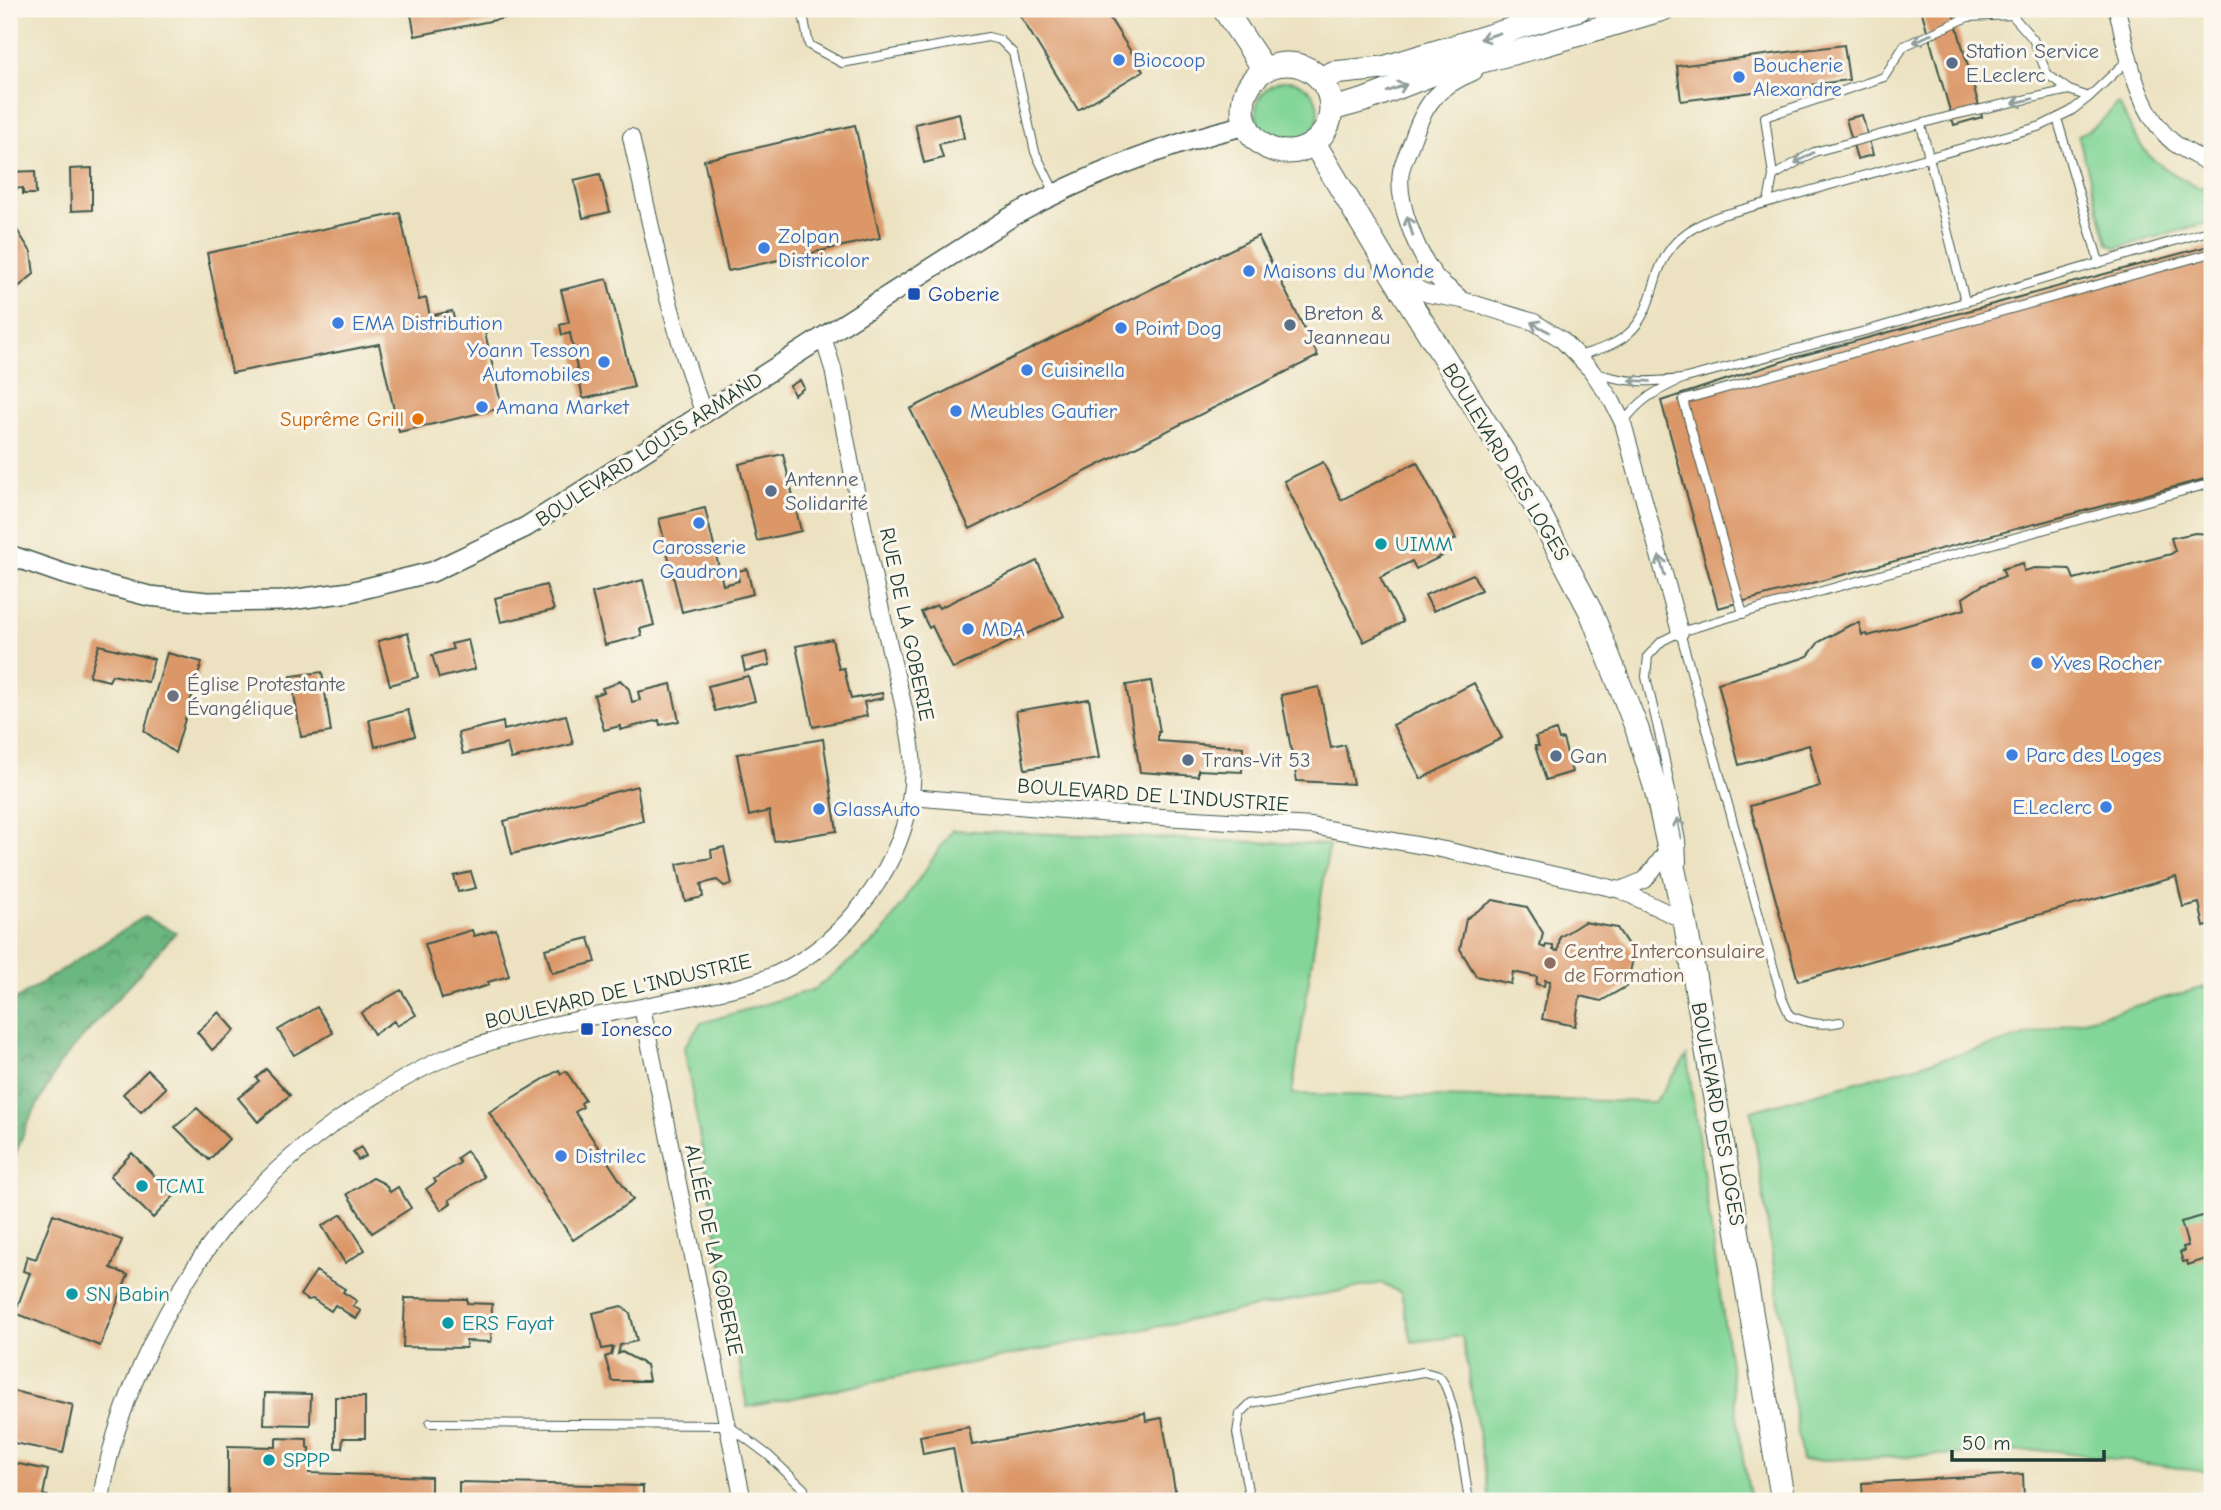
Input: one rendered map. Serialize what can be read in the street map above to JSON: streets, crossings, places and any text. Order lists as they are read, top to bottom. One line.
{"streets":{"main road":["BOULEVARD DES LOGES"],"street":["BOULEVARD LOUIS ARMAND","RUE DE LA GOBERIE","BOULEVARD DE L'INDUSTRIE","ALLÉE DE LA GOBERIE"]},"crossings":[["BOULEVARD LOUIS ARMAND","BOULEVARD DES LOGES"],["BOULEVARD LOUIS ARMAND","RUE DE LA GOBERIE"],["BOULEVARD DES LOGES","BOULEVARD DE L'INDUSTRIE"],["RUE DE LA GOBERIE","BOULEVARD DE L'INDUSTRIE"],["BOULEVARD DE L'INDUSTRIE","ALLÉE DE LA GOBERIE"]],"places":{"other":["Biocoop","Station Service E.Leclerc","Boucherie Alexandre","Zolpan Districolor","Maisons du Monde","EMA Distribution","Breton & Jeanneau","Point Dog","Yoann Tesson Automobiles","Cuisinella","Amana Market","Meubles Gautier","Suprême Grill","Antenne Solidarité","Carosserie Gaudron","UIMM","MDA","Yves Rocher","Église Protestante Évangélique","Parc des Loges","Gan","Trans-Vit 53","E.Leclerc","GlassAuto","Centre Interconsulaire de Formation","Distrilec","TCMI","SN Babin","ERS Fayat","SPPP"],"transit":["Goberie","Ionesco"]},"scale_bar":"50 m"}
